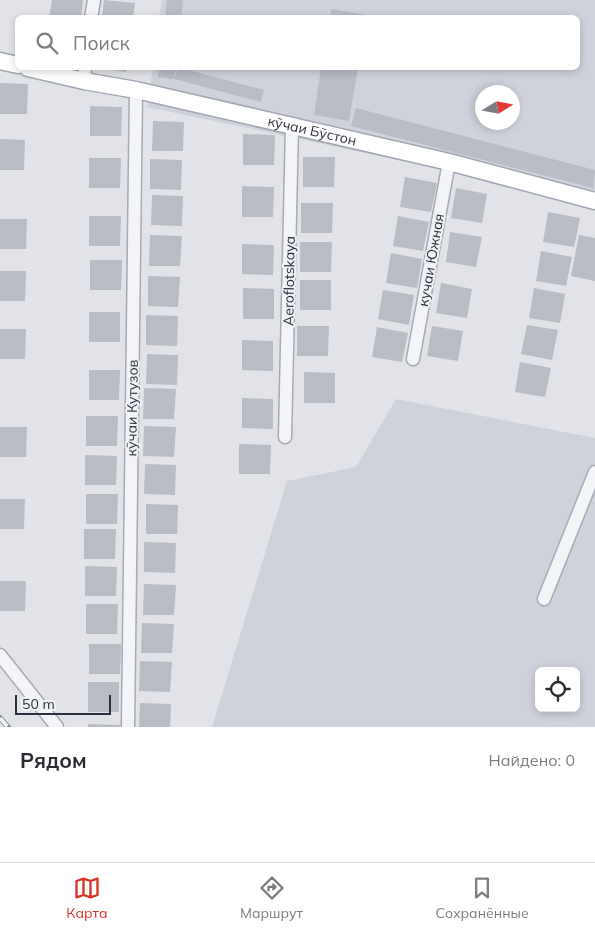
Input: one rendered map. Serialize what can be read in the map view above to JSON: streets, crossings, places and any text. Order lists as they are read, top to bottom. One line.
{"streets":{"main road":["кӯчаи Бӯстон"],"street":["кучаи Южная","Aeroflotskaya","кӯчаи Кутузов"]},"crossings":[["кӯчаи Бӯстон","кучаи Южная"],["кӯчаи Бӯстон","Aeroflotskaya"],["кӯчаи Бӯстон","кӯчаи Кутузов"]],"scale_bar":"50 m","north":"right","page":{"search":"Поиск","scale":"50 m","heading":["Рядом","Найдено: 0"],"nav":["Карта","Маршрут","Сохранённые"]}}
